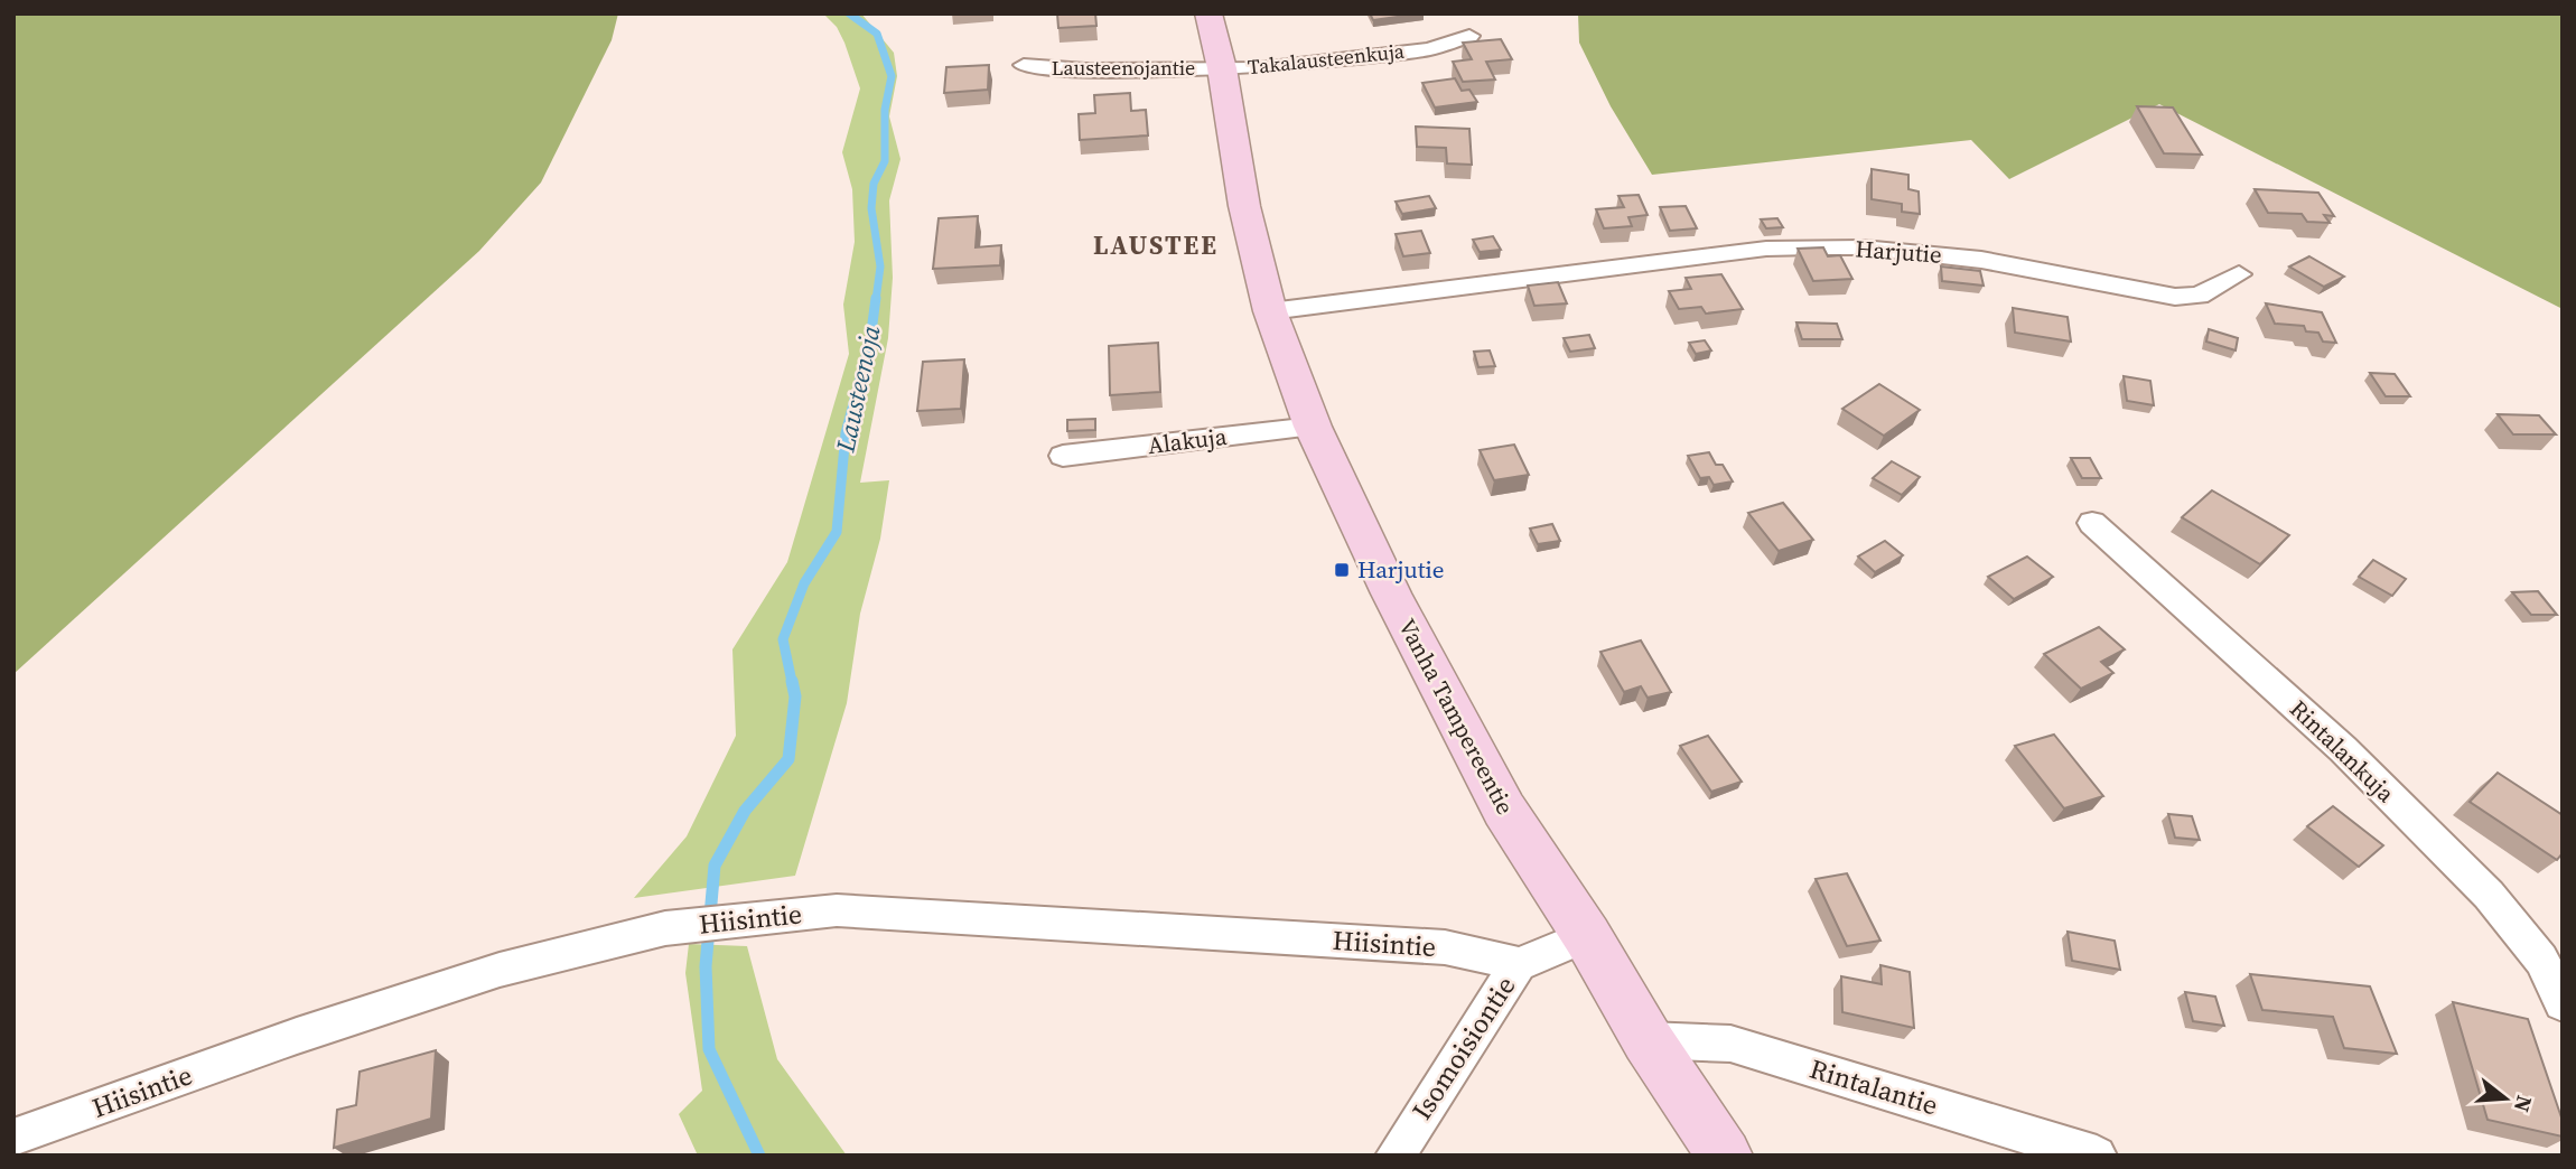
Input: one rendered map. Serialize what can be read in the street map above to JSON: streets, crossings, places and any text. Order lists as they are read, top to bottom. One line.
{"streets":{"main road":["Vanha Tampereentie"],"street":["Takalausteenkuja","Lausteenojantie","Harjutie","Alakuja","Rintalankuja","Hiisintie","Isomoisiontie","Rintalantie"]},"crossings":[["Takalausteenkuja","Lausteenojantie"],["Takalausteenkuja","Vanha Tampereentie"],["Lausteenojantie","Vanha Tampereentie"],["Harjutie","Vanha Tampereentie"],["Alakuja","Vanha Tampereentie"],["Vanha Tampereentie","Isomoisiontie"],["Vanha Tampereentie","Rintalantie"],["Hiisintie","Isomoisiontie"]],"districts":["LAUSTEE"],"water":["Lausteenoja"],"places":{"transit":["Harjutie"]},"north":"right"}
